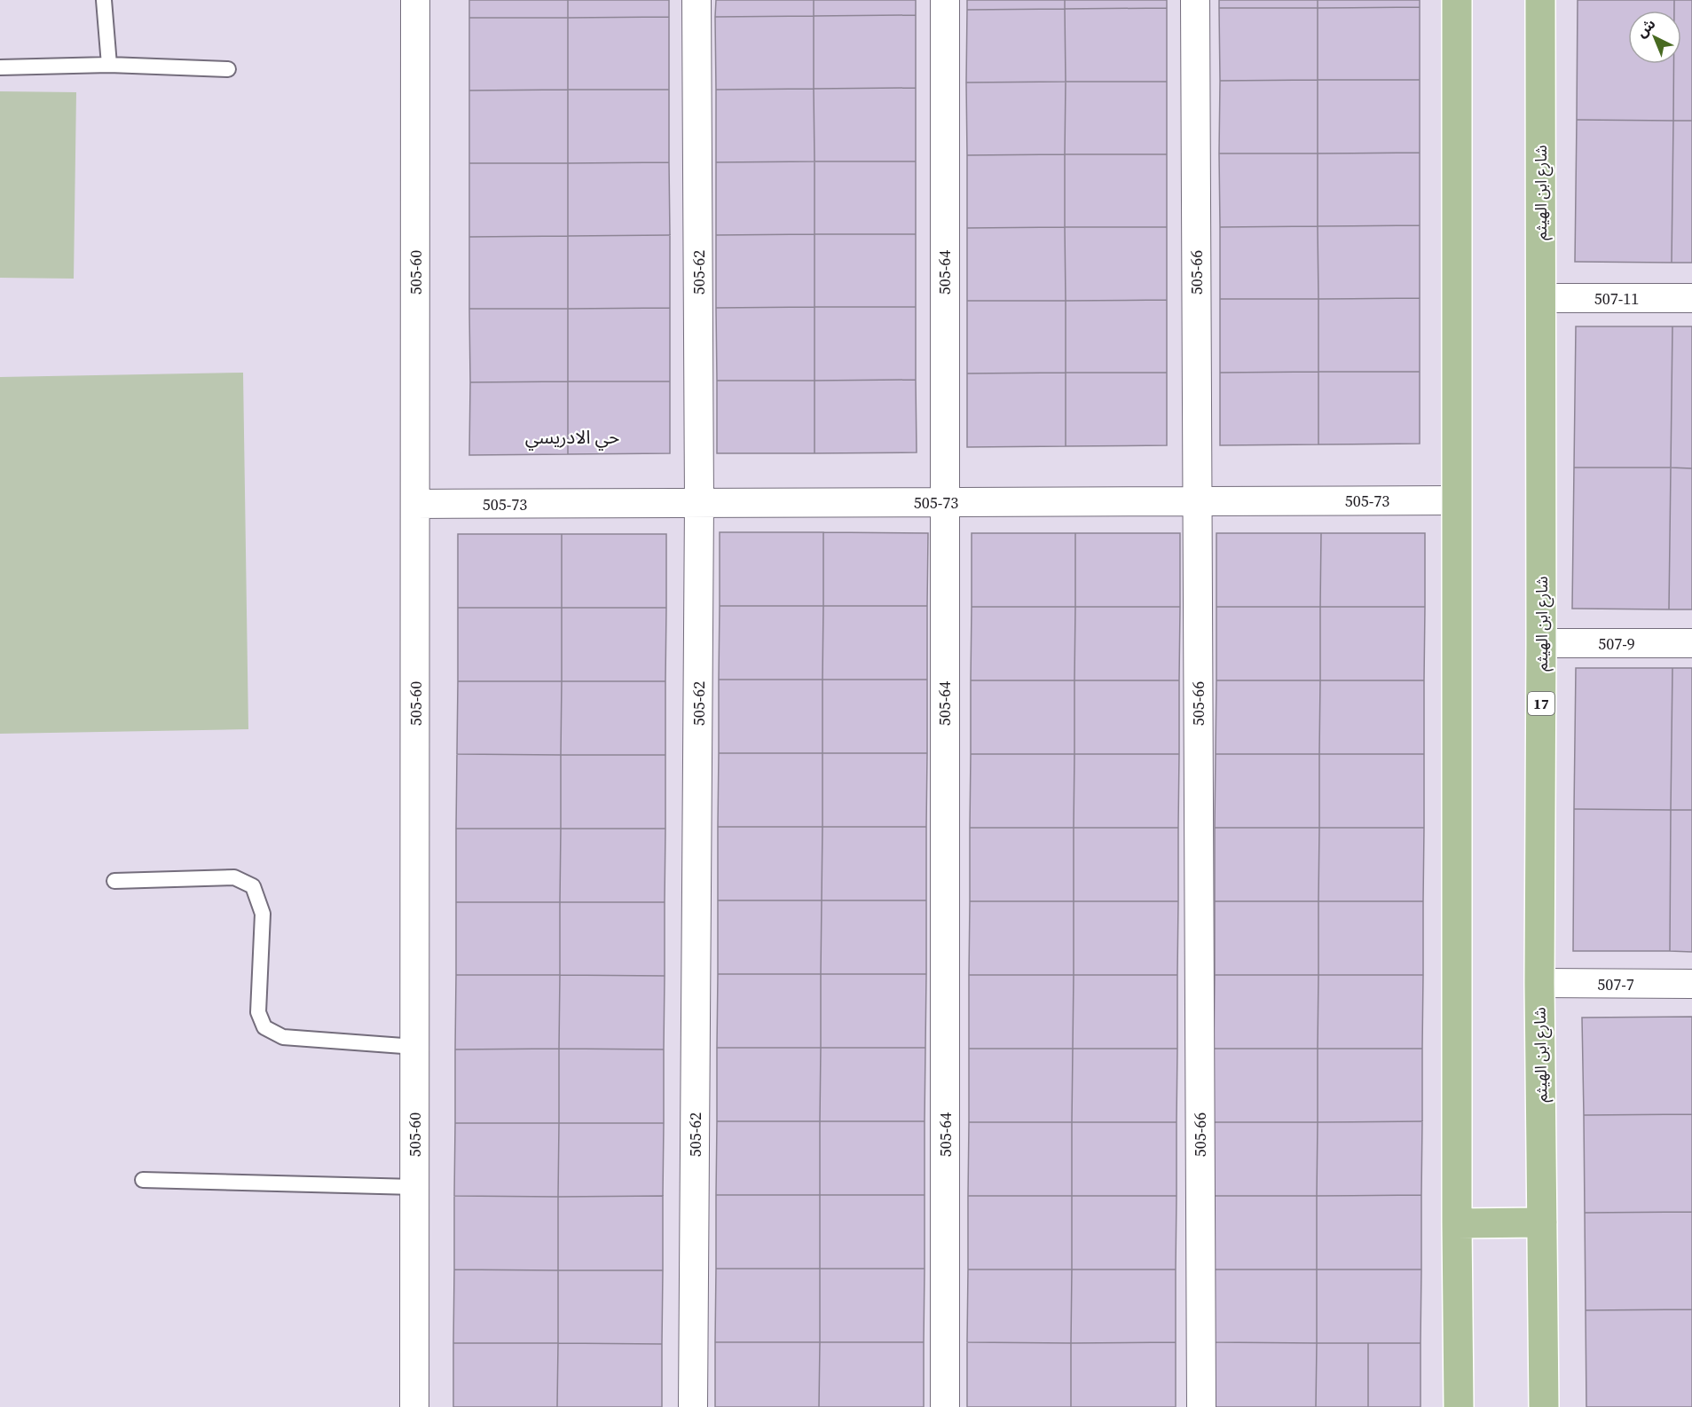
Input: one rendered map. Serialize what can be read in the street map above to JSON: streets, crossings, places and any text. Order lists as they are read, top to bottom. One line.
{"streets":{"main road":["شارع ابن الهيثم","17"],"street":["505-60","505-62","505-64","505-66","507-11","505-73","507-9","507-7"]},"crossings":[["شارع ابن الهيثم","507-11"],["شارع ابن الهيثم","507-9"],["شارع ابن الهيثم","507-7"],["505-60","505-73"],["505-62","505-73"],["505-64","505-73"],["505-66","505-73"]],"districts":["حي الادريسي"],"north":"top left"}
